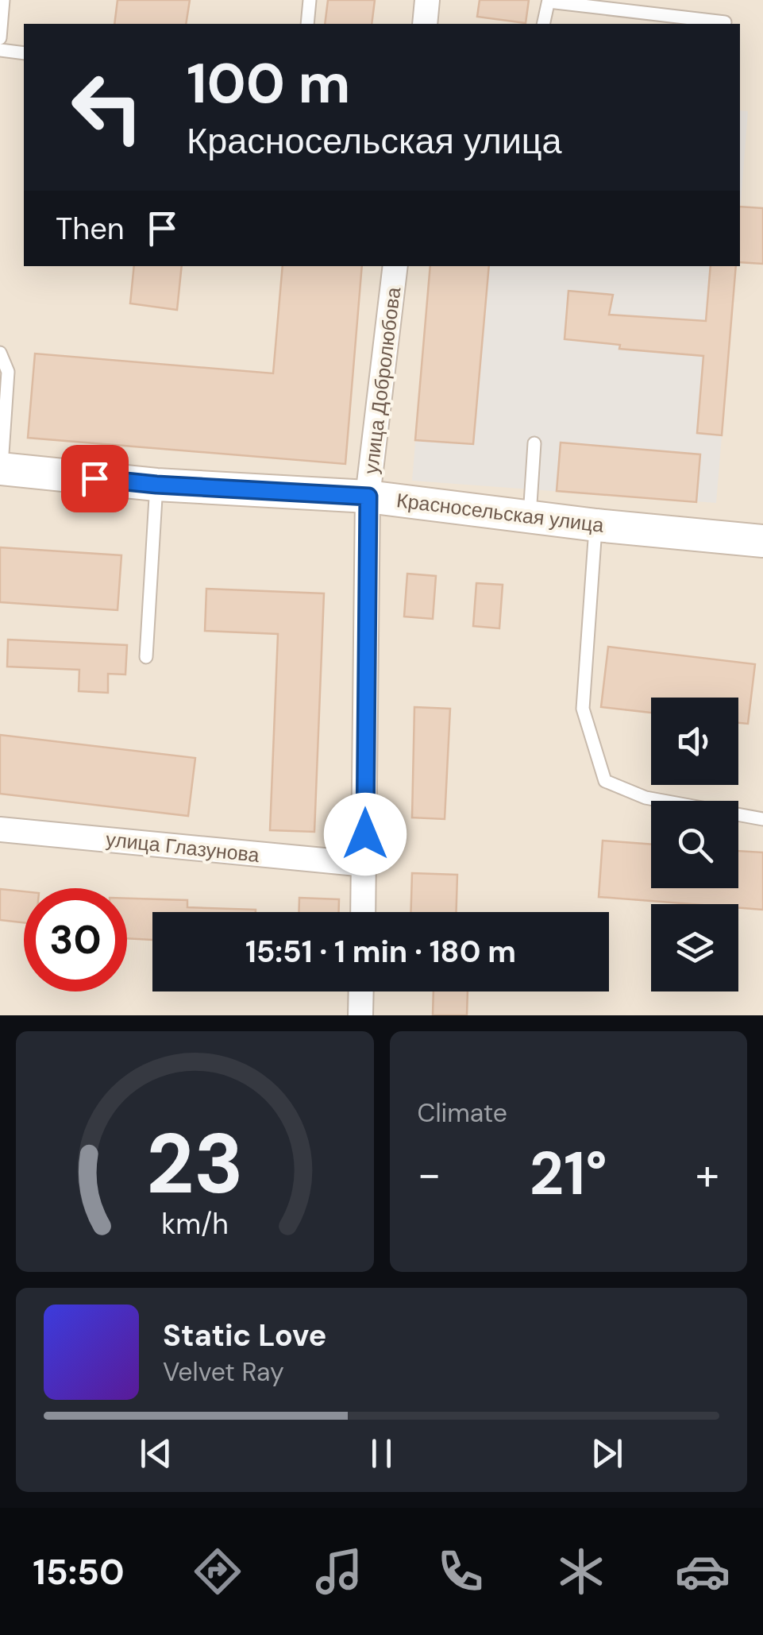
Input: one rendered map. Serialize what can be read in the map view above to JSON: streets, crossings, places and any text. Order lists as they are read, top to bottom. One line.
{"streets":{"main road":["Красносельская улица"],"street":["улица Добролюбова","улица Глазунова"]},"crossings":[["улица Добролюбова","Красносельская улица"],["улица Добролюбова","улица Глазунова"]],"page":{"turn":["100 m","Красносельская улица"],"then":"Then","limit":"30","trip":"15:51 · 1 min · 180 m","tile":"Climate","heat":["−","21°","+"],"song":["Static Love","Velvet Ray"],"tabs":"15:50","gauge":["23","km/h"]}}
